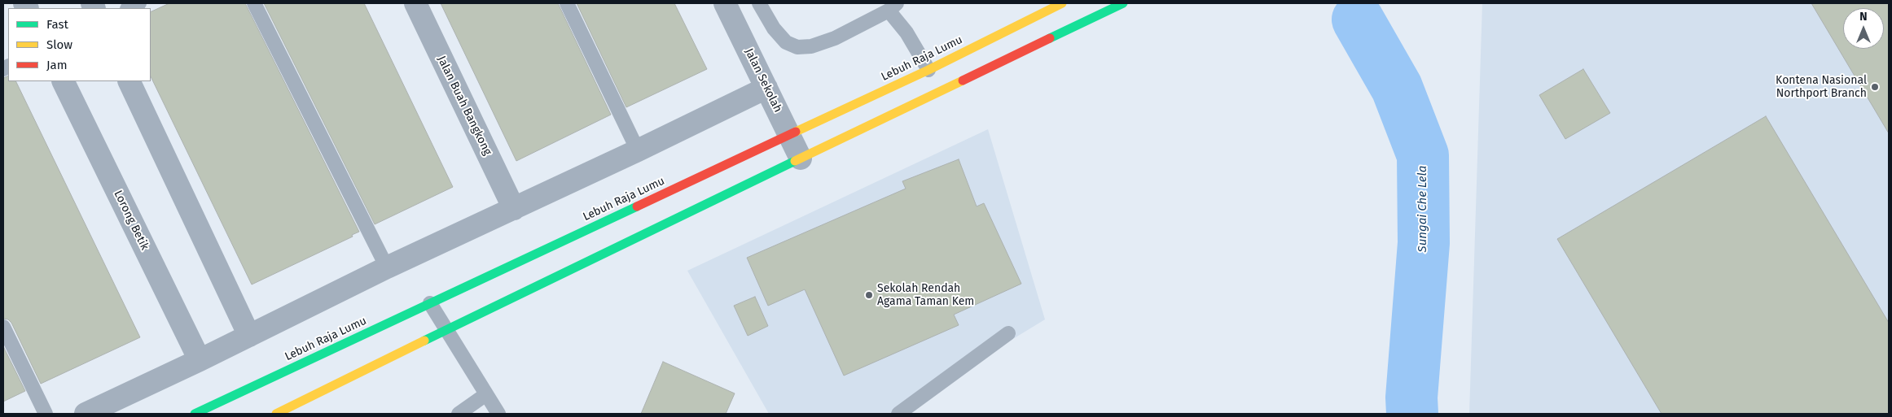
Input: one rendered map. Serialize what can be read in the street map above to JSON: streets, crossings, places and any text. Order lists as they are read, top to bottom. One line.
{"streets":{"street":["Lebuh Raja Lumu","Jalan Sekolah","Jalan Buah Bangkong","Lorong Betik"]},"crossings":[["Lebuh Raja Lumu","Jalan Sekolah"]],"water":["Sungai Che Lela"],"places":["Kontena Nasional Northport Branch","Sekolah Rendah Agama Taman Kem"],"legend":["Fast","Slow","Jam"],"north":"top"}
